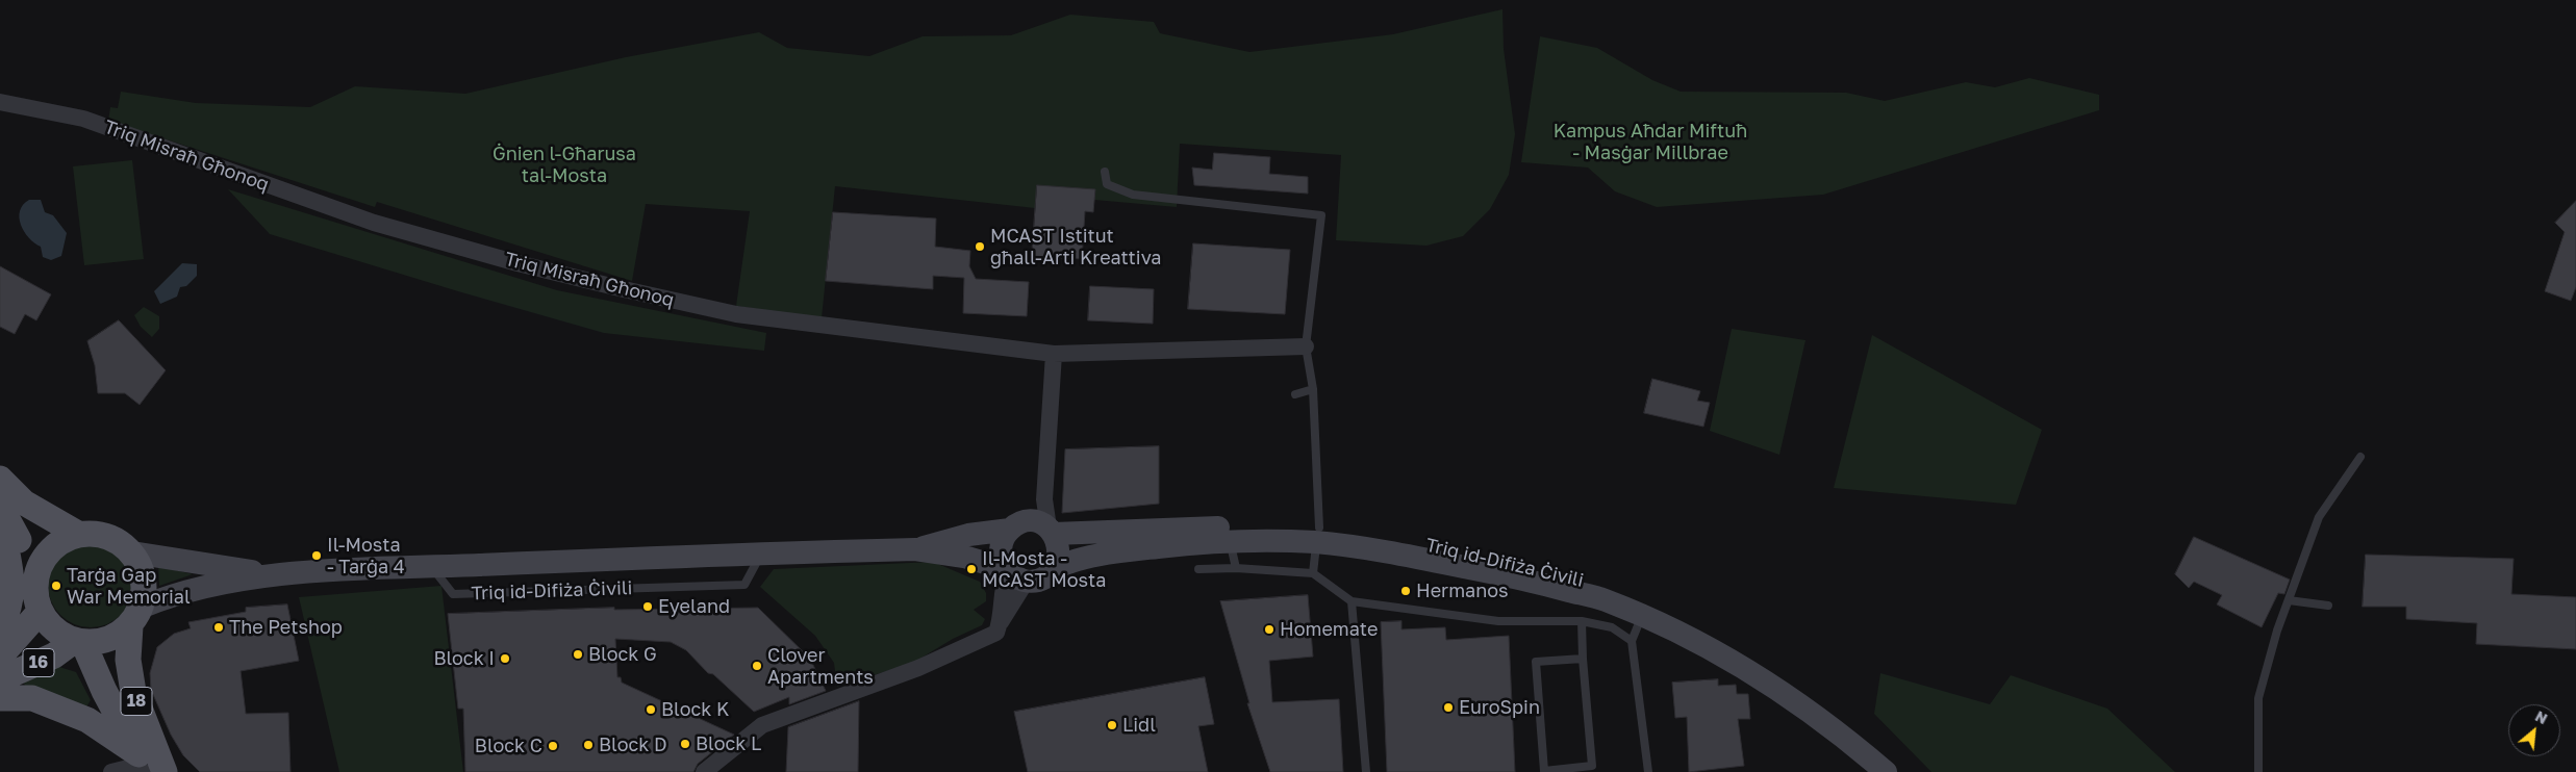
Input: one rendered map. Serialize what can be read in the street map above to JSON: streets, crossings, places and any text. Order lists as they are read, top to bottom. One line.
{"streets":{"main road":["Triq id-Difiża Ċivili","16","18"],"street":["Triq Misraħ Għonoq"]},"crossings":[["Triq id-Difiża Ċivili","16"],["Triq id-Difiża Ċivili","18"],["16","18"]],"parks":["Kampus Aħdar Miftuħ - Masġar Millbrae","Ġnien l-Għarusa tal-Mosta"],"places":["MCAST Istitut għall-Arti Kreattiva","Il-Mosta - Tarġa 4","Il-Mosta - MCAST Mosta","Tarġa Gap War Memorial","Hermanos","Eyeland","The Petshop","Homemate","Block G","Block I","Clover Apartments","EuroSpin","Block K","Lidl","Block L","Block D","Block C"],"north":"top right"}
